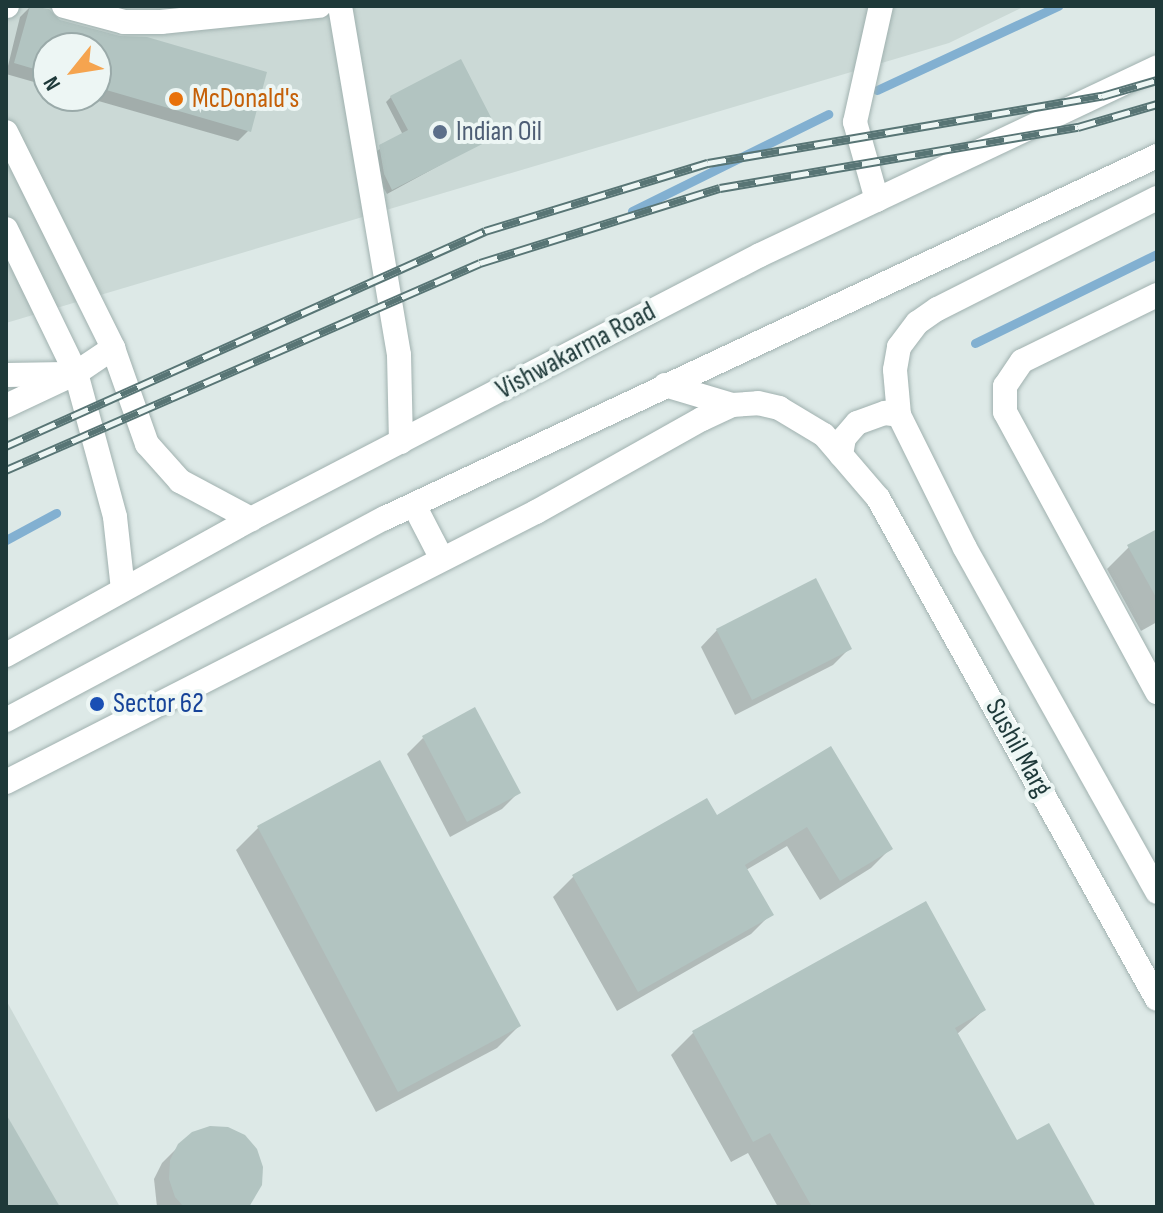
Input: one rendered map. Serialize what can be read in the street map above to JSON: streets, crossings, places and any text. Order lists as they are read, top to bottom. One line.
{"streets":{"street":["Vishwakarma Road","Sushil Marg"]},"places":["McDonald's","Indian Oil","Sector 62"],"north":"bottom left"}
